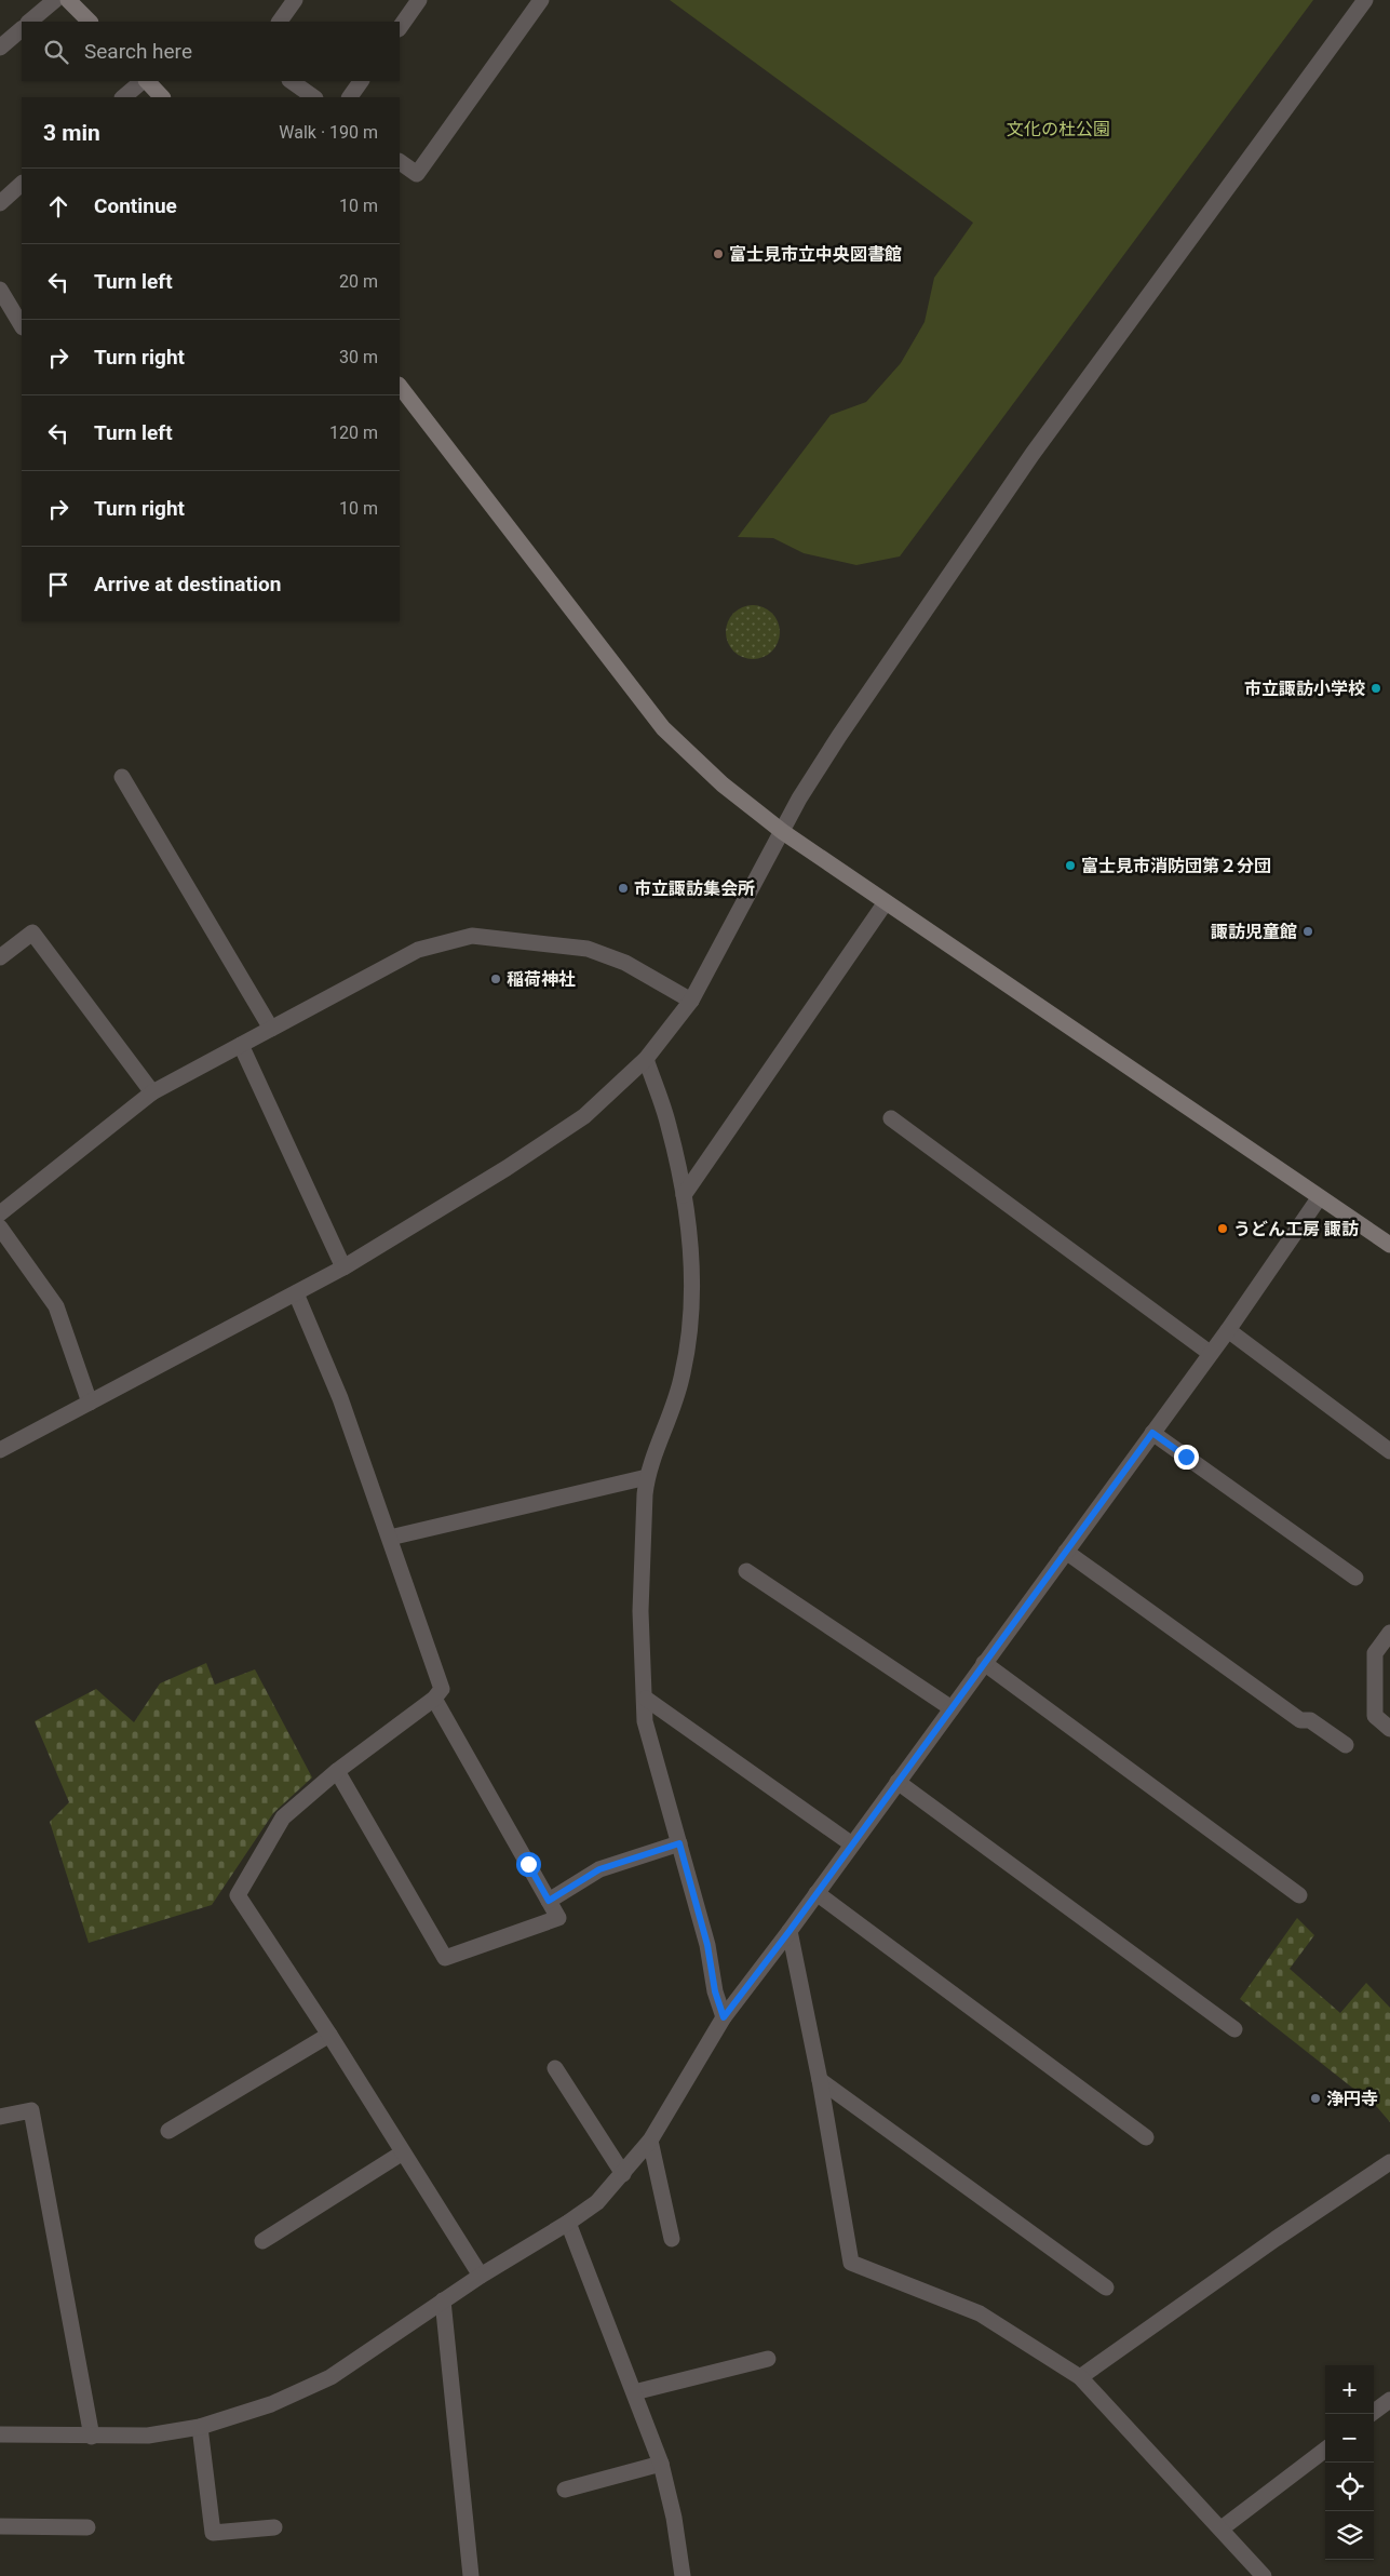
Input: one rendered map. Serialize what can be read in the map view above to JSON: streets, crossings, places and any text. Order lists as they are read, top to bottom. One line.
{"parks":["文化の杜公園"],"places":["富士見市立中央図書館","市立諏訪小学校","富士見市消防団第２分団","市立諏訪集会所","諏訪児童館","稲荷神社","うどん工房 諏訪","浄円寺"],"page":{"search":"Search here","heading":["3 min","Walk · 190 m"],"list":[["Continue","10 m"],["Turn left","20 m"],["Turn right","30 m"],["Turn left","120 m"],["Turn right","10 m"],"Arrive at destination"],"map_buttons":["+","−"]}}
